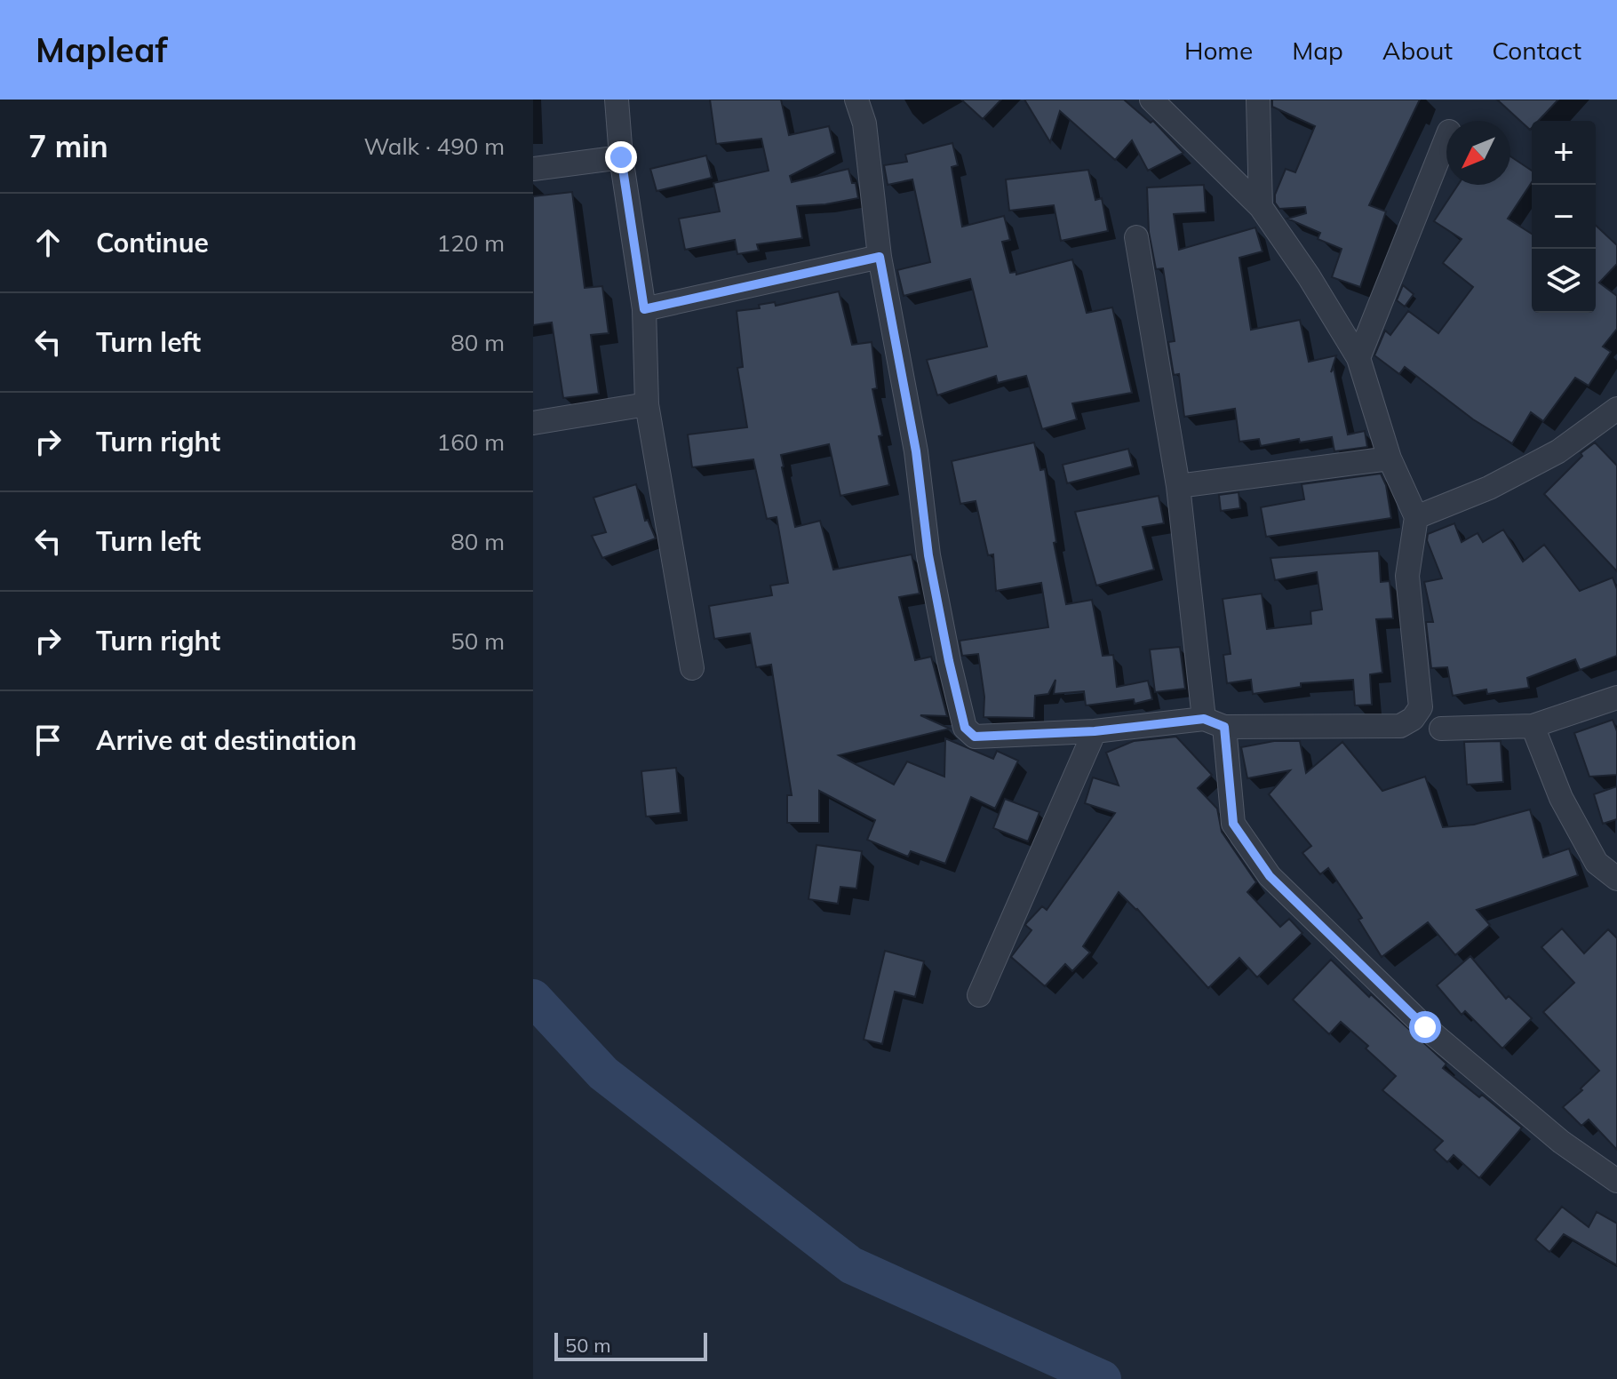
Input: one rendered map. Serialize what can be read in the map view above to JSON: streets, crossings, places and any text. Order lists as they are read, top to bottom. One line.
{"scale_bar":"50 m","north":"bottom left","page":{"header":"Mapleaf","nav":["Home","Map","About","Contact"],"heading":["7 min","Walk · 490 m"],"map_buttons":["+","−"],"list":[["Continue","120 m"],["Turn left","80 m"],["Turn right","160 m"],["Turn left","80 m"],["Turn right","50 m"],"Arrive at destination"],"scale":"50 m"}}
